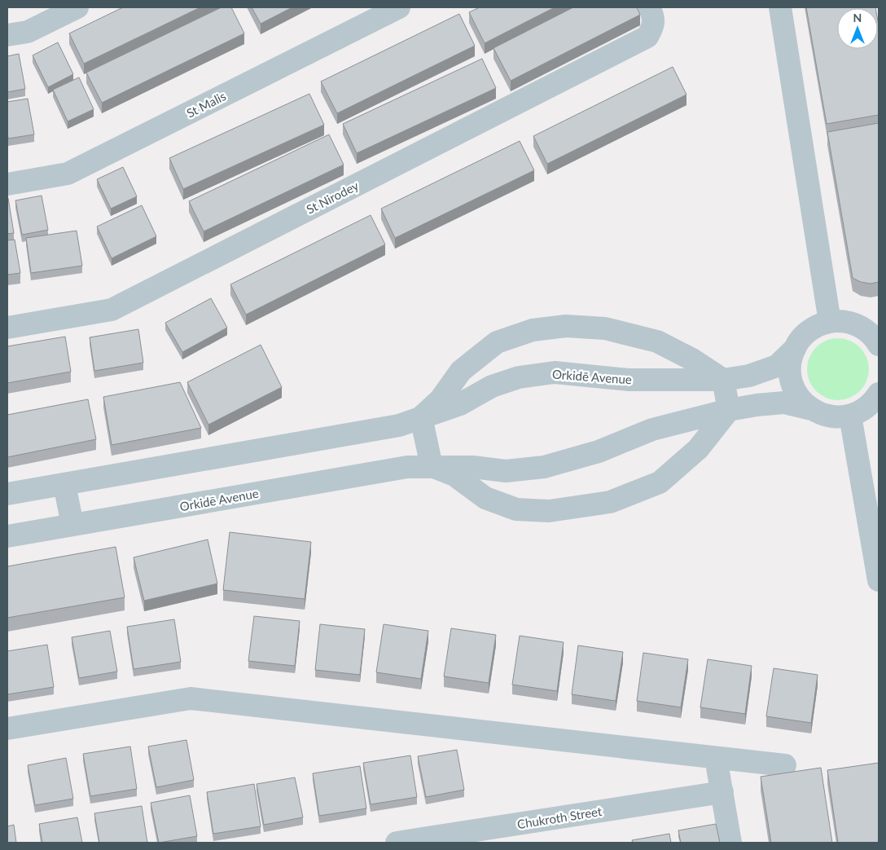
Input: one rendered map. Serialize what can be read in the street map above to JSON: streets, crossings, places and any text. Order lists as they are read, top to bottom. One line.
{"streets":{"street":["St Malis","St Nirodey","Orkidē Avenue","Chukroth Street"]},"north":"top"}
